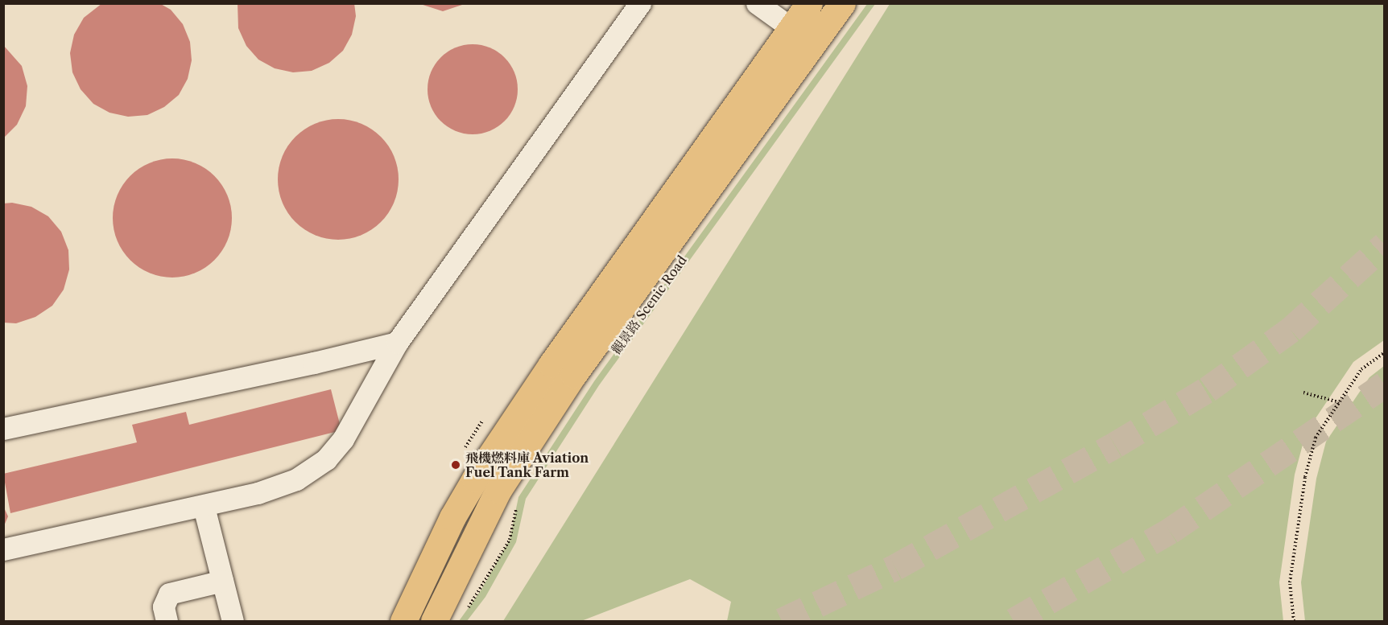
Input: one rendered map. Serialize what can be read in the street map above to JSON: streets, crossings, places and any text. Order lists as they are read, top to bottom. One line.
{"streets":{"main road":["觀景路 Scenic Road"]},"places":["飛機燃料庫 Aviation Fuel Tank Farm"]}
